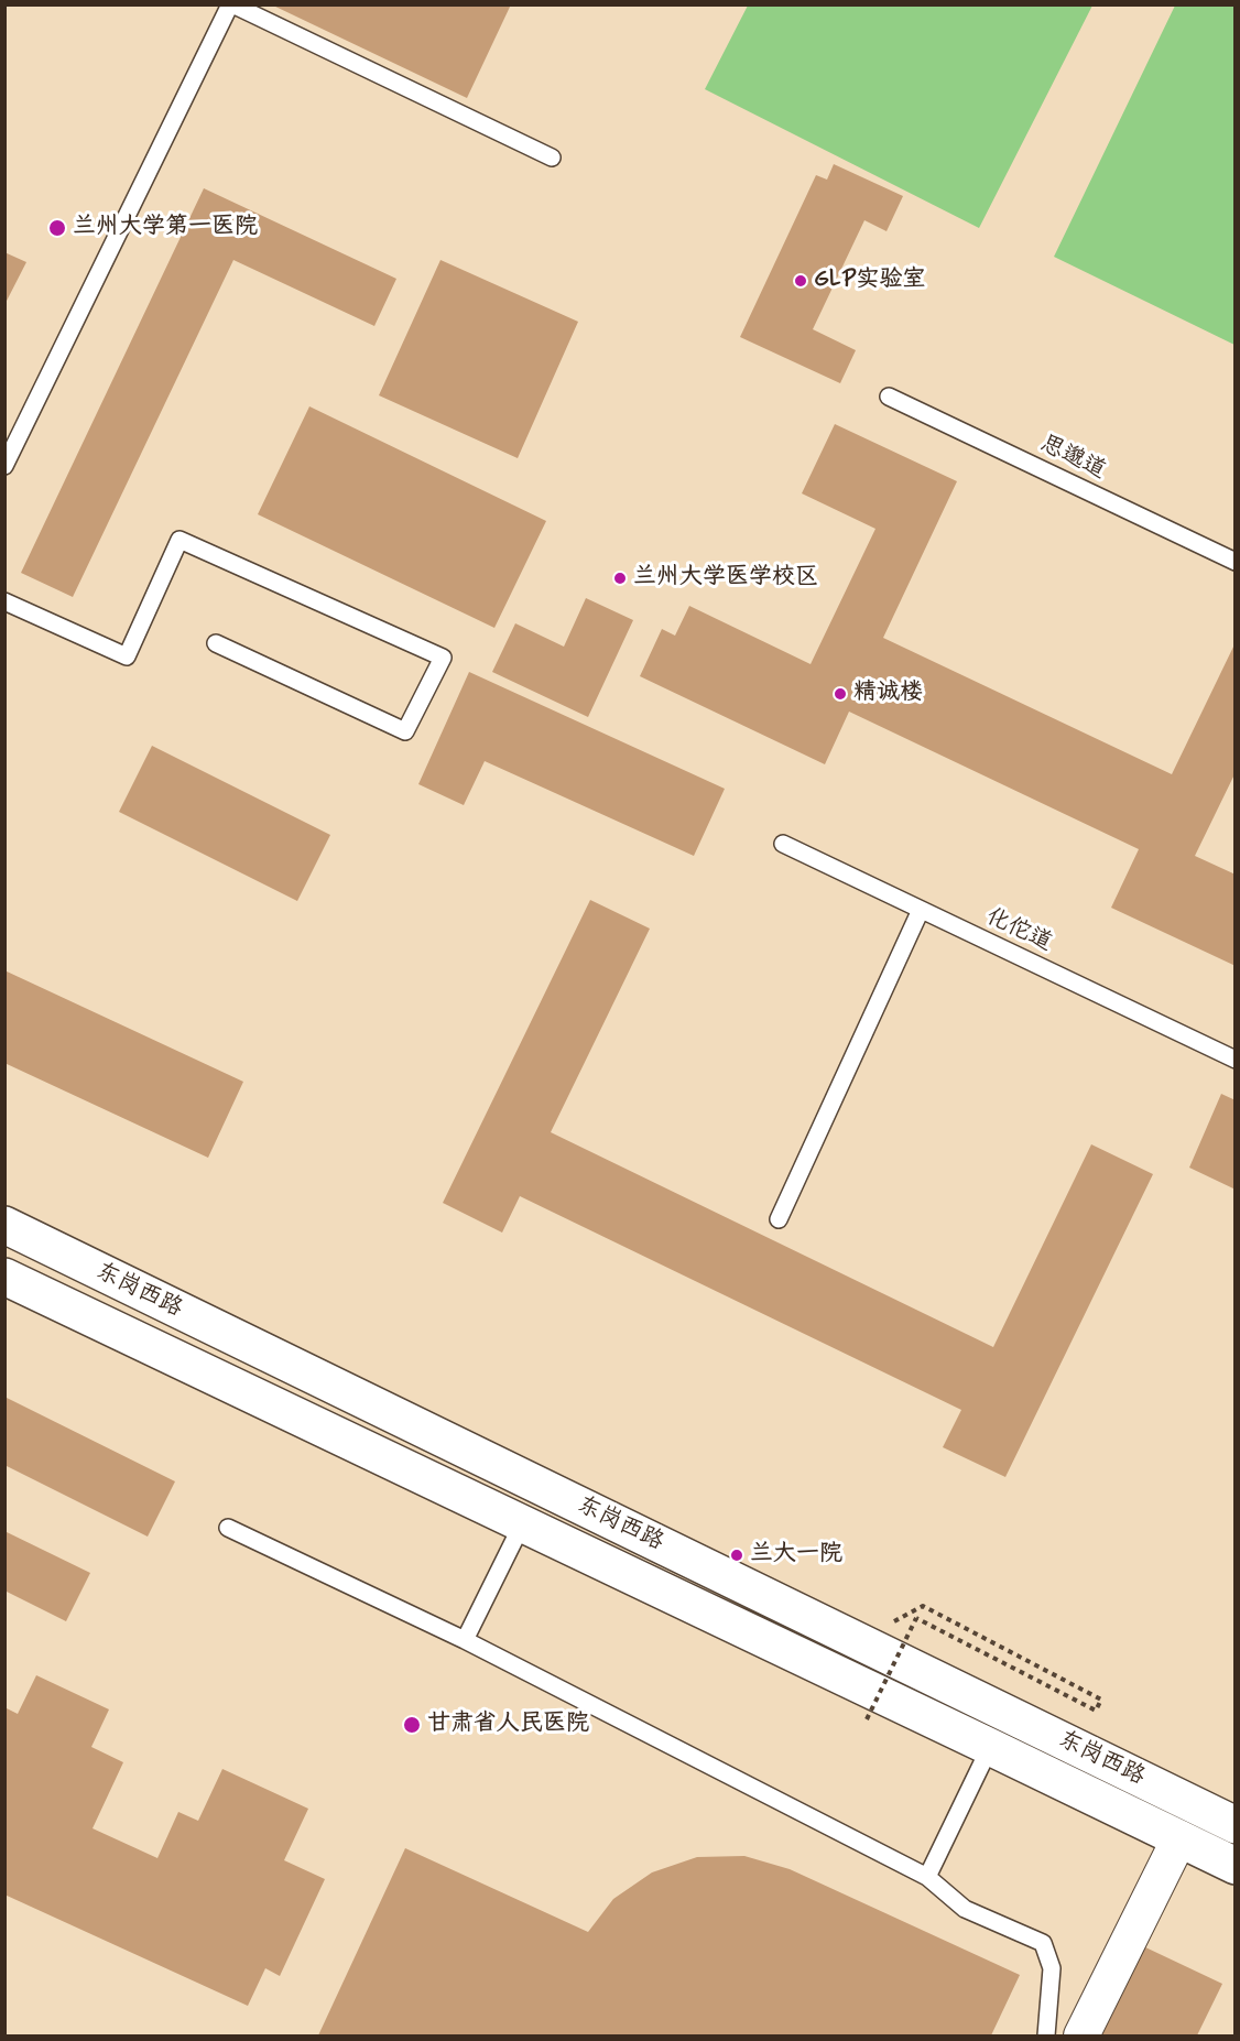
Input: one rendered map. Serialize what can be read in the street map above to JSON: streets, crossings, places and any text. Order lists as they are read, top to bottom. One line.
{"streets":{"main road":["东岗西路"],"lane":["思邈道","化佗道"]},"places":["兰州大学第一医院","GLP实验室","兰州大学医学校区","精诚楼","兰大一院","甘肃省人民医院"]}
